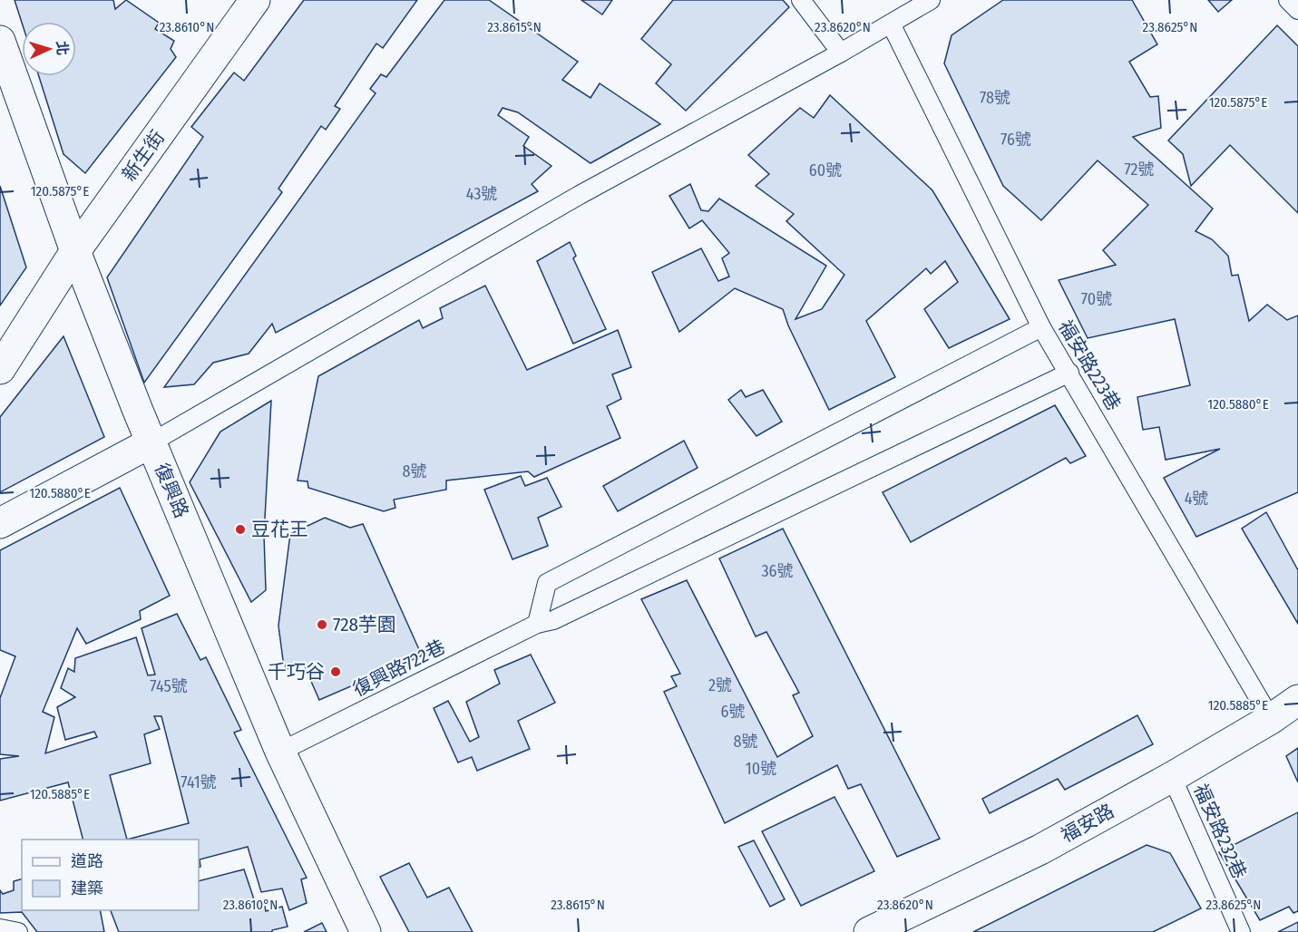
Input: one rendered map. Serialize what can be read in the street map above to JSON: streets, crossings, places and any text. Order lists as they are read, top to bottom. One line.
{"streets":{"street":["新生街","復興路","福安路"],"lane":["福安路223巷","復興路722巷","福安路232巷"]},"crossings":[["新生街","復興路"],["福安路223巷","復興路722巷"],["福安路223巷","福安路"],["復興路","復興路722巷"],["福安路","福安路232巷"]],"places":["豆花王","728芋園","千巧谷"],"house_numbers":["78號","76號","72號","60號","43號","70號","8號","4號","36號","2號","745號","6號","8號","10號","741號"],"legend":["道路","建築"],"north":"right","coordinates":["23.8610°N","23.8615°N","23.8620°N","23.8625°N","120.5875°E","120.5880°E","120.5885°E"]}
